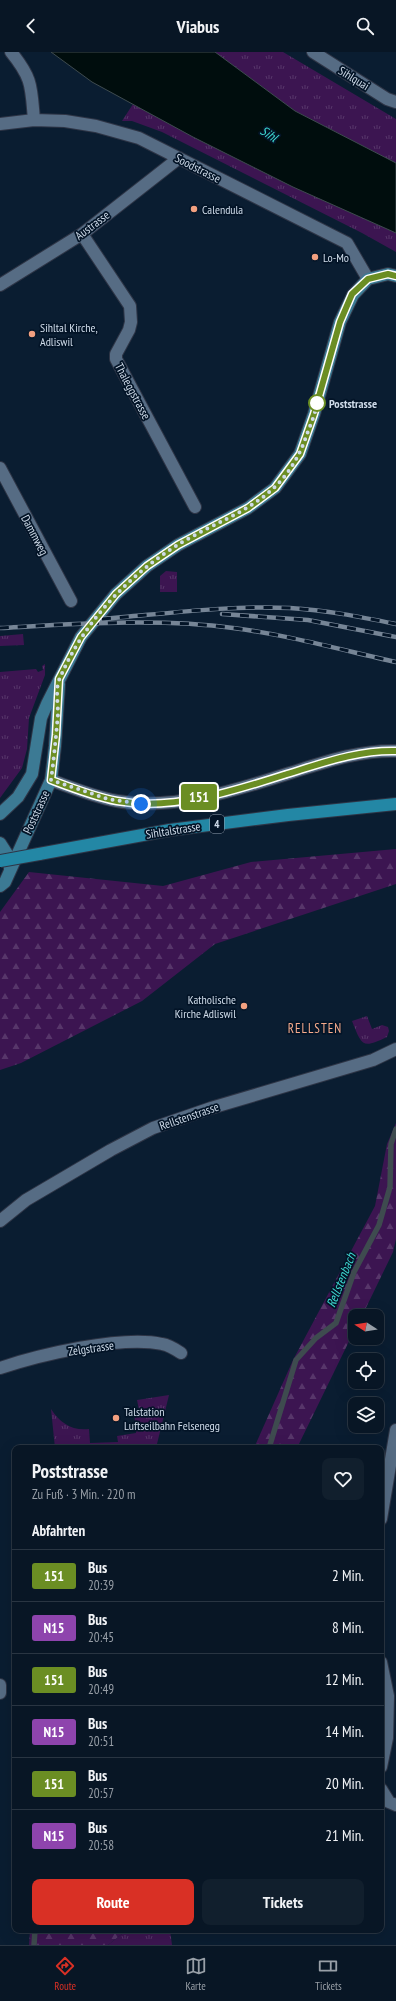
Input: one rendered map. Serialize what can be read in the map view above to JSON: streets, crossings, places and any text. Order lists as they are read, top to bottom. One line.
{"streets":{"main road":["4","Sihltalstrasse"],"street":["Sihlquai","Soodstrasse","Austrasse","Thaleggstrasse","Dammweg","Poststrasse","Rellstenstrasse","Zelgstrasse"]},"crossings":[["Soodstrasse","Austrasse"],["Soodstrasse","Poststrasse"],["Austrasse","Thaleggstrasse"]],"districts":["RELLSTEN"],"water":["Sihl","Rellstenbach"],"places":["Calendula","Lo-Mo","Sihltal Kirche, Adliswil","Poststrasse","Katholische Kirche Adliswil","Talstation Luftseilbahn Felsenegg"],"lines":["bus line 151"],"north":"left","page":{"header":"Viabus","on_map":"151","heading":[["Poststrasse","Zu Fuß · 3 Min. · 220 m"],"Abfahrten"],"list":[{"mark":"151","name":"Bus","note":"20:39","value":"2 Min."},{"mark":"N15","name":"Bus","note":"20:45","value":"8 Min."},{"mark":"151","name":"Bus","note":"20:49","value":"12 Min."},{"mark":"N15","name":"Bus","note":"20:51","value":"14 Min."},{"mark":"151","name":"Bus","note":"20:57","value":"20 Min."},{"mark":"N15","name":"Bus","note":"20:58","value":"21 Min."}],"buttons":["Route","Tickets"],"tabs":["Route","Karte","Tickets"]}}
